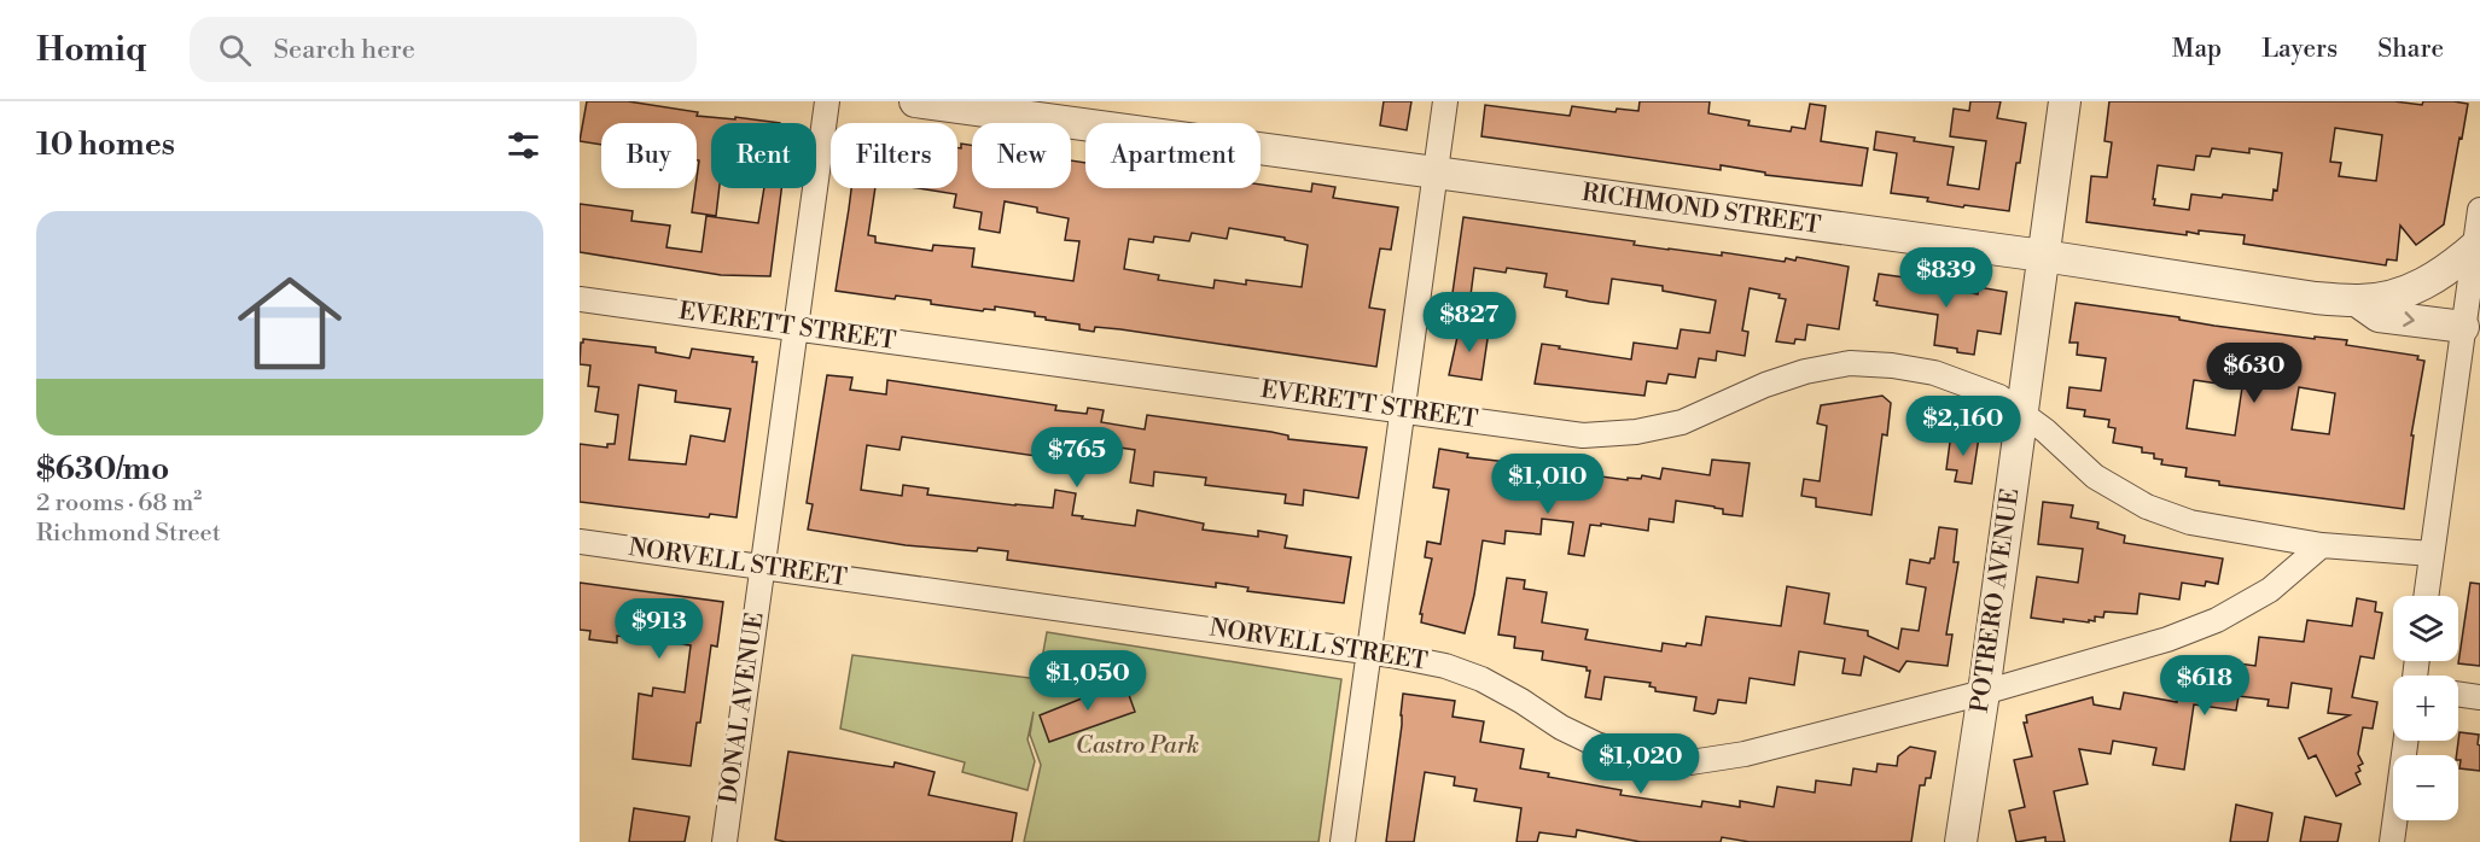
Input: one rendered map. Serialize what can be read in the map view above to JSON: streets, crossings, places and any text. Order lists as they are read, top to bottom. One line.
{"streets":{"street":["RICHMOND STREET","EVERETT STREET","NORVELL STREET","POTRERO AVENUE","DONAL AVENUE"]},"crossings":[["RICHMOND STREET","POTRERO AVENUE"],["EVERETT STREET","NORVELL STREET"],["EVERETT STREET","POTRERO AVENUE"],["EVERETT STREET","DONAL AVENUE"],["NORVELL STREET","POTRERO AVENUE"],["NORVELL STREET","DONAL AVENUE"]],"parks":["Castro Park"],"page":{"header":"Homiq","search":"Search here","nav":["Map","Layers","Share"],"heading":"10 homes","chip":["Buy","Rent","Filters","New","Apartment"],"list":[{"name":"$630/mo","note":"2 rooms · 68 m² · Richmond Street"}],"price":["$839","$827","$630","$2,160","$765","$1,010","$913","$1,050","$618","$1,020"],"map_buttons":["+","−"]}}
